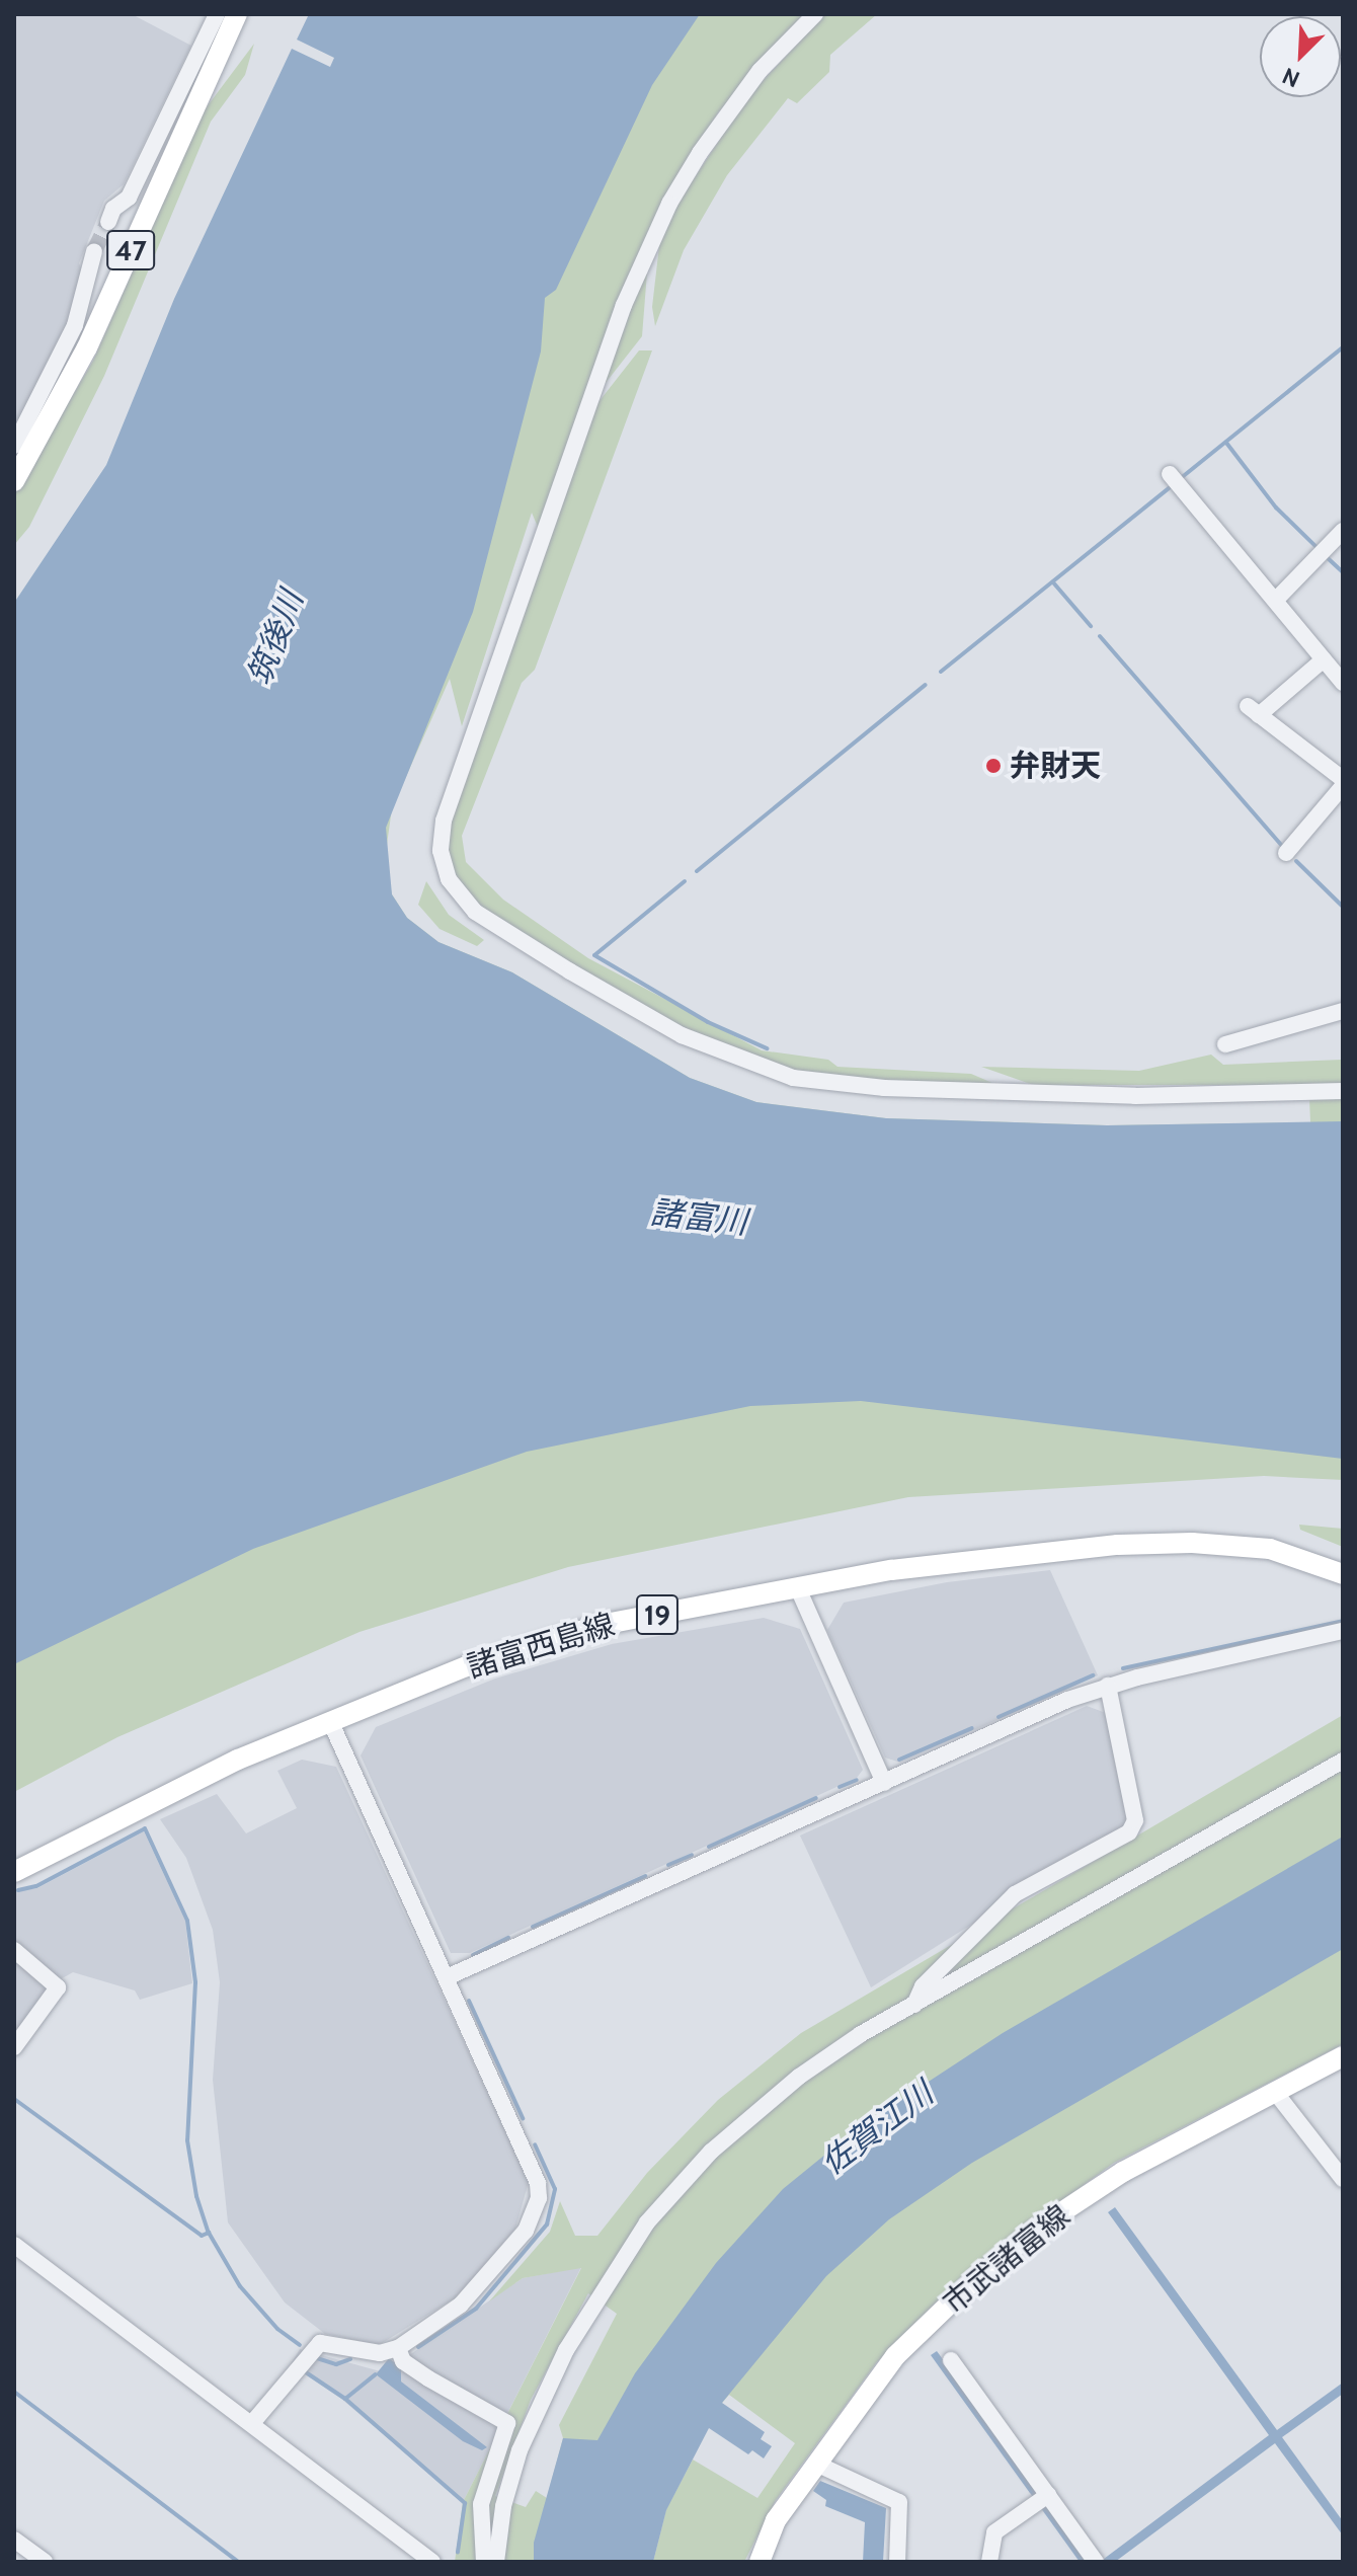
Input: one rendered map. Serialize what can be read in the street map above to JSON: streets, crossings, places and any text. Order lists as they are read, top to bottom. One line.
{"streets":{"main road":["47","19","諸富西島線","市武諸富線"]},"water":["筑後川","諸富川","佐賀江川"],"places":["弁財天"],"north":"bottom left"}
